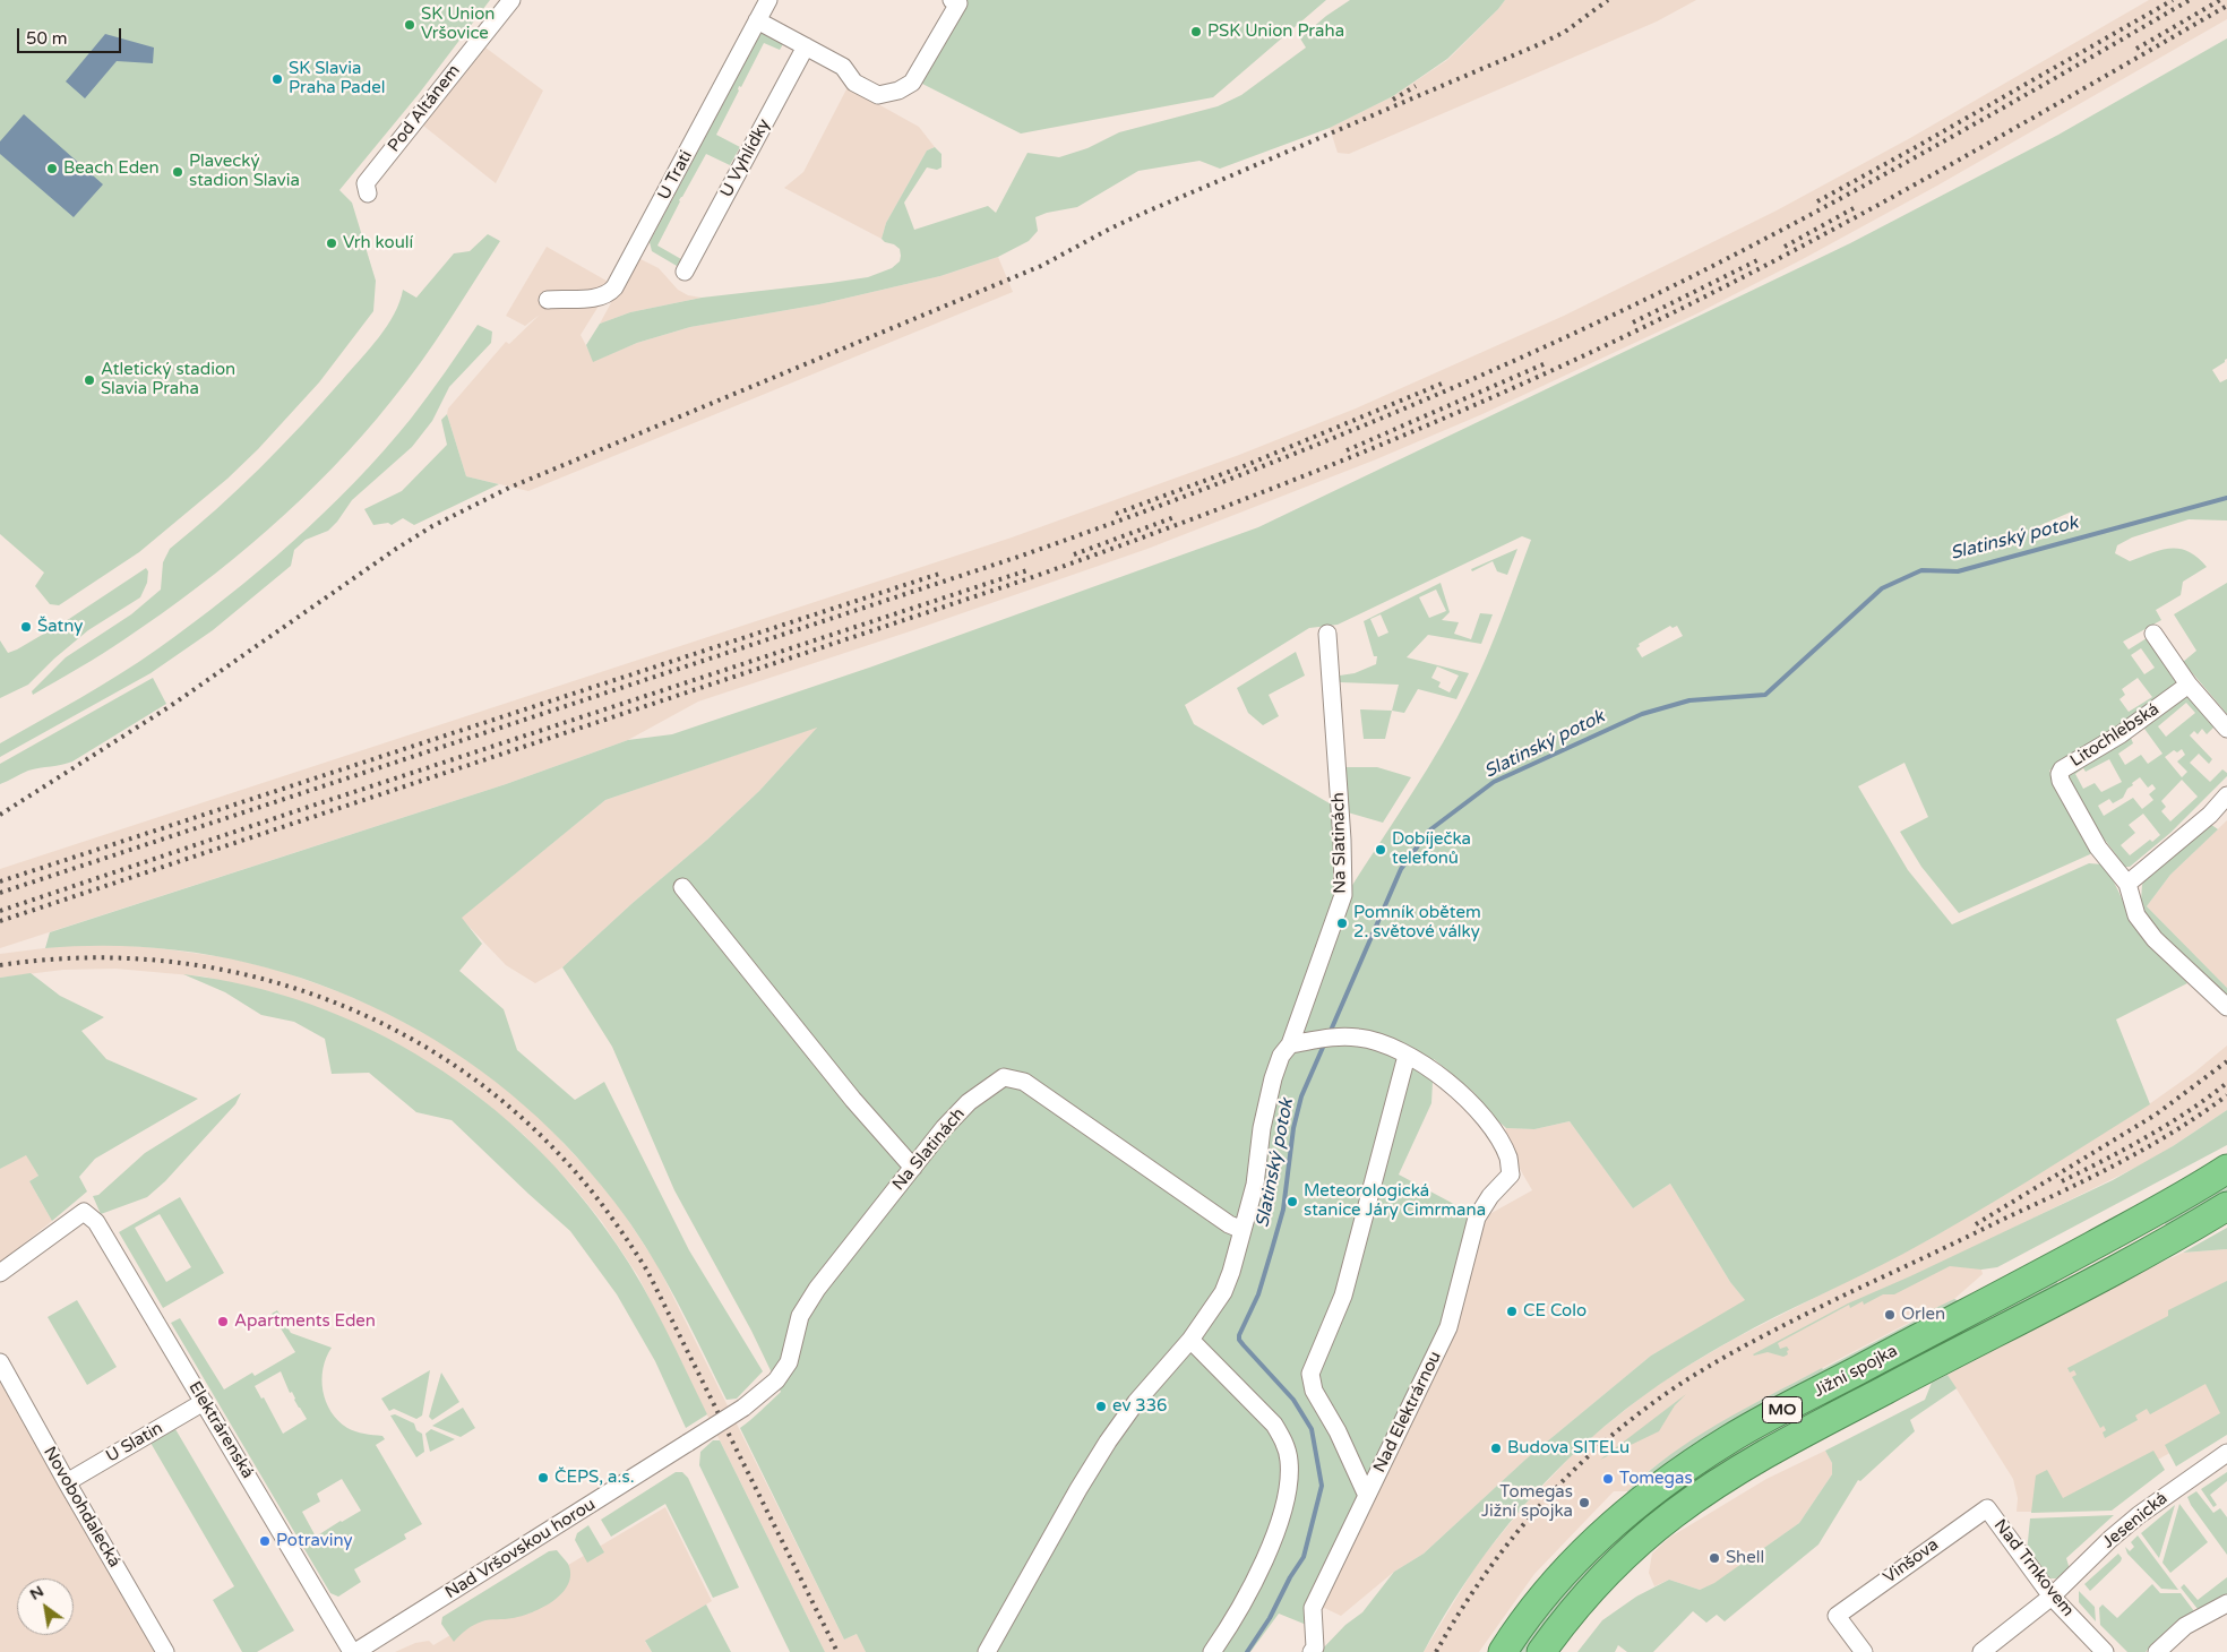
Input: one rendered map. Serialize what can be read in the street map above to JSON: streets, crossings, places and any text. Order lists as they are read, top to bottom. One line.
{"streets":{"highway":["Jižní spojka","MO"],"street":["Pod Altánem","U Vyhlídky","U Trati","Litochlebská","Na Slatinách","Nad Elektrárnou","Elektrárenská","U Slatin","Novobohdalecká","Jesenická","Nad Vršovskou horou","Vinšova","Nad Trnkovem"]},"crossings":[["Na Slatinách","Nad Vršovskou horou"],["Elektrárenská","U Slatin"],["Elektrárenská","Nad Vršovskou horou"],["U Slatin","Novobohdalecká"],["Jesenická","Nad Trnkovem"],["Vinšova","Nad Trnkovem"]],"water":["Slatinský potok"],"places":["SK Union Vršovice","PSK Union Praha","SK Slavia Praha Padel","Beach Eden","Plavecký stadion Slavia","Vrh koulí","Atletický stadion Slavia Praha","Šatny","Dobíječka telefonů","Pomník obětem 2. světové války","Meteorologická stanice Járy Cimrmana","CE Colo","Orlen","Apartments Eden","ev 336","Budova SITELu","ČEPS, a.s.","Tomegas","Tomegas Jižní spojka","Potraviny","Shell"],"scale_bar":"50 m","north":"top left"}
